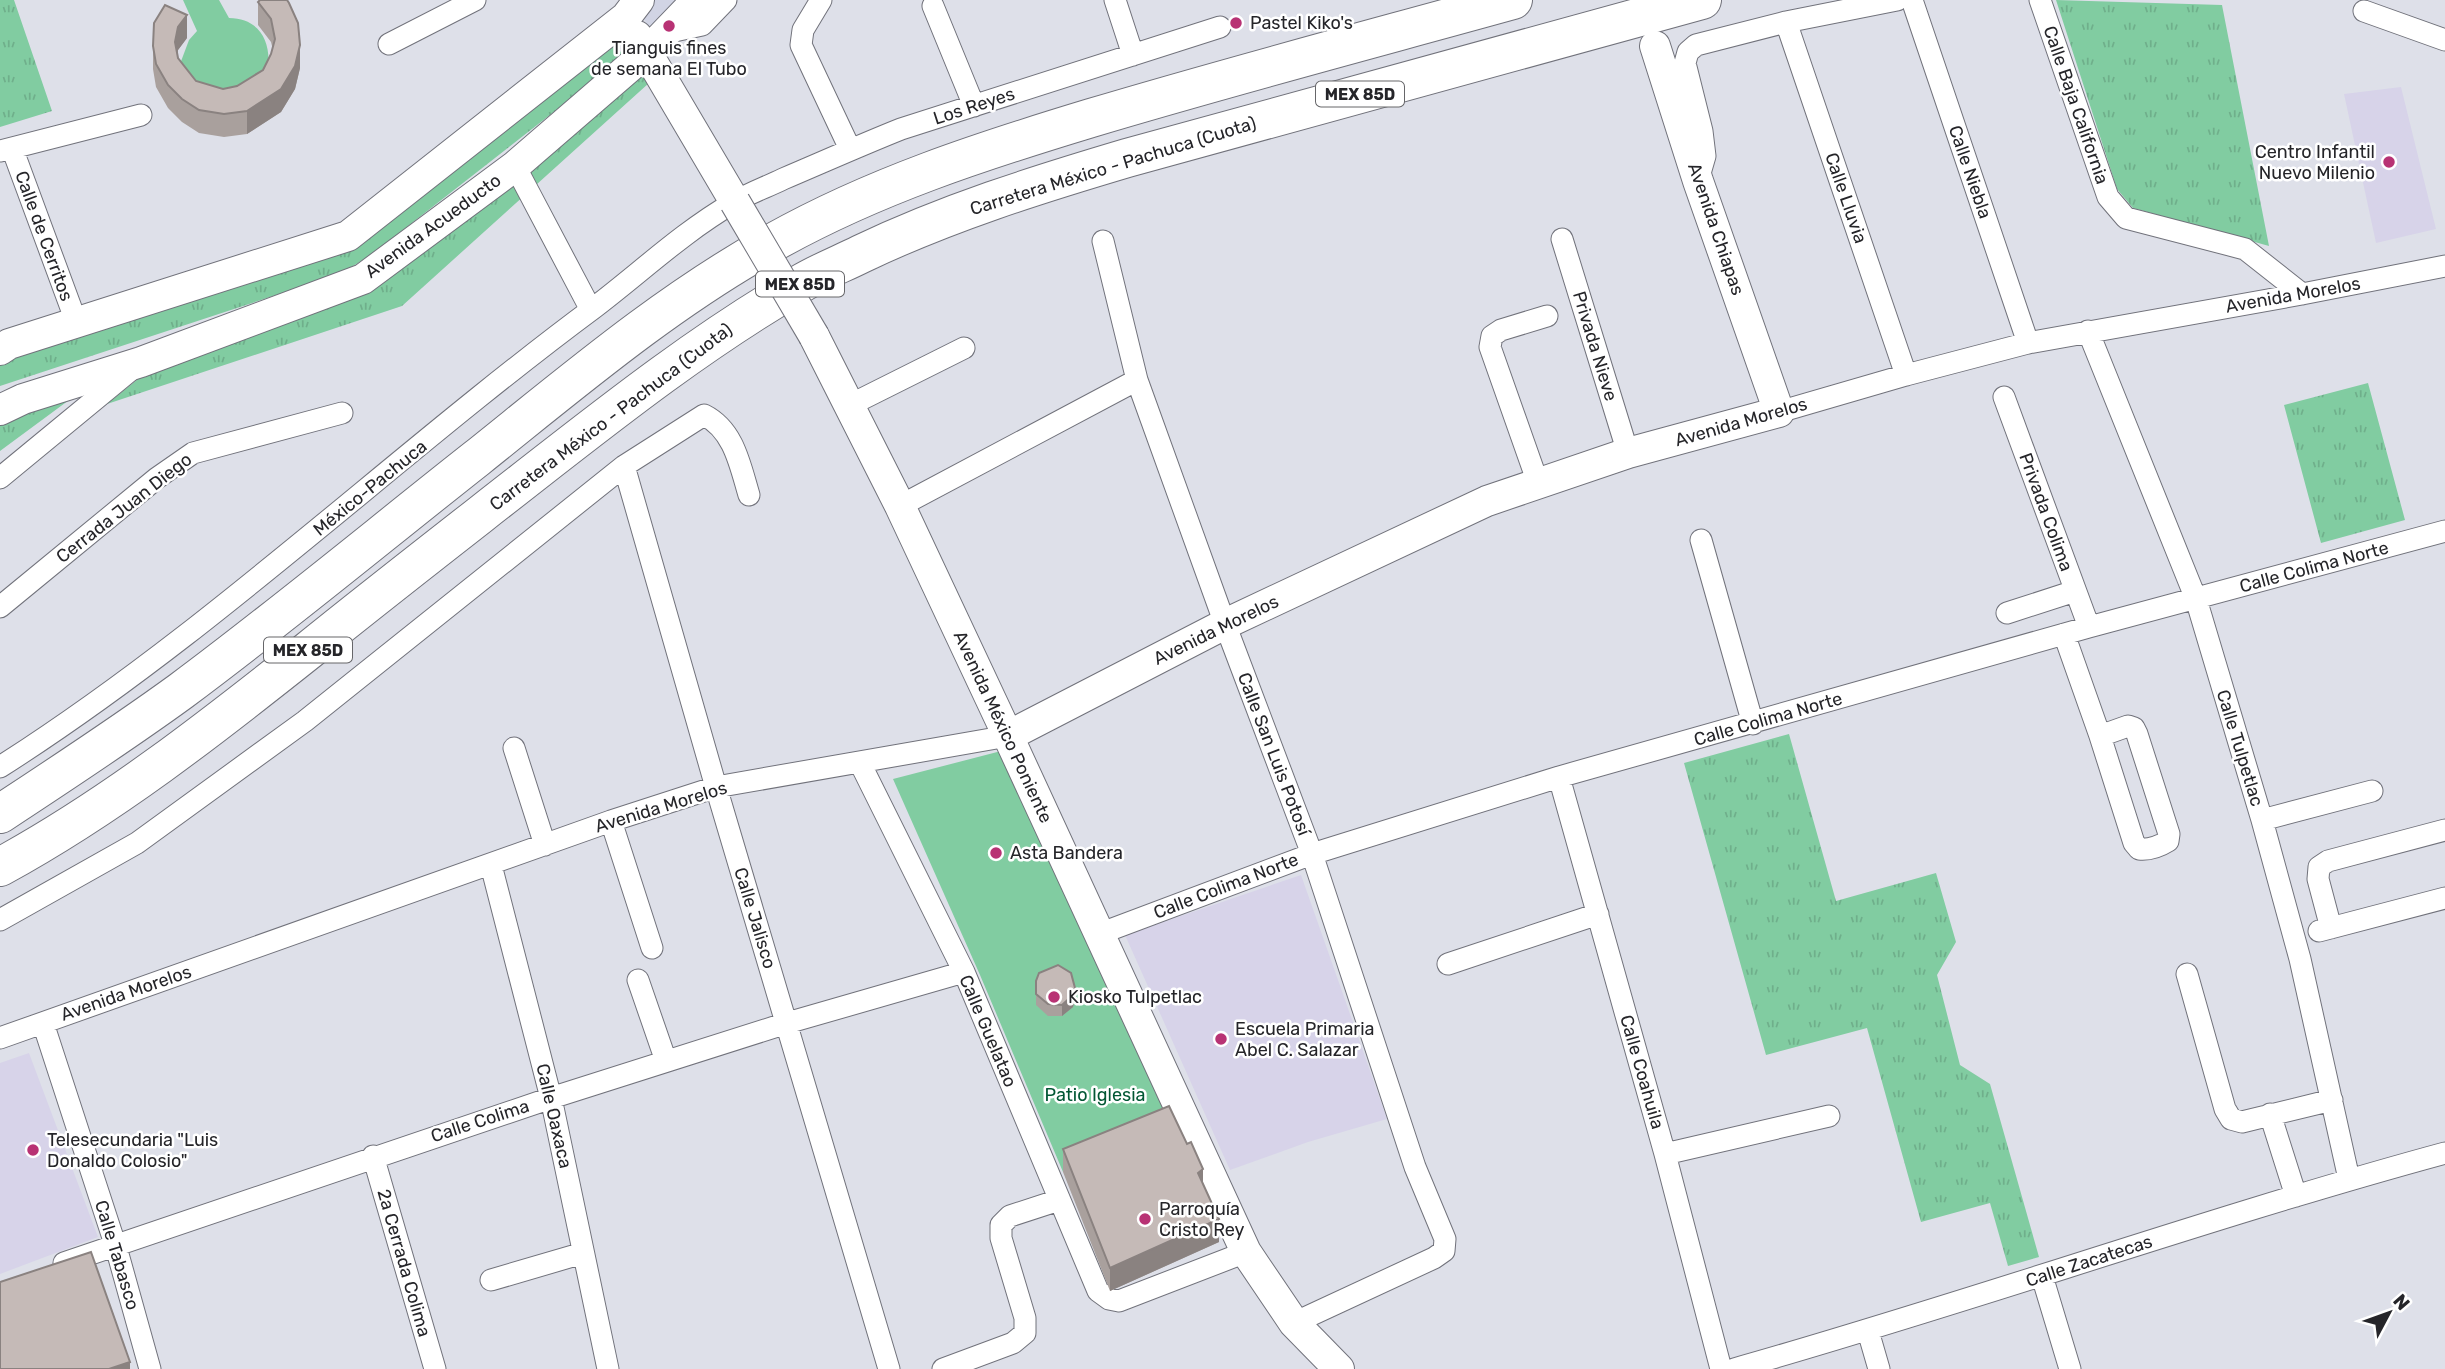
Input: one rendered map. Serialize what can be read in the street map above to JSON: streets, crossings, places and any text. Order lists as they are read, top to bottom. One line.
{"streets":{"highway":["MEX 85D","Carretera México - Pachuca (Cuota)"],"street":["Calle Baja California","Los Reyes","Calle Niebla","Calle Lluvia","Avenida Acueducto","Avenida Chiapas","Calle de Cerritos","Avenida Morelos","Privada Nieve","México-Pachuca","Cerrada Juan Diego","Privada Colima","Calle Colima Norte","Avenida México Poniente","Calle Tulpetlac","Calle San Luis Potosí","Calle Jalisco","Calle Guelatao","Calle Coahuila","Calle Oaxaca","Calle Colima","Calle Tabasco","Calle Zacatecas","2a Cerrada Colima"]},"crossings":[["Calle Baja California","Avenida Morelos"],["Los Reyes","México-Pachuca"],["Los Reyes","Avenida México Poniente"],["Calle Niebla","Avenida Morelos"],["Calle Lluvia","Avenida Morelos"],["Avenida Acueducto","Avenida México Poniente"],["Avenida Chiapas","Avenida Morelos"],["Avenida Morelos","Privada Nieve"],["Avenida Morelos","Avenida México Poniente"],["Avenida Morelos","Calle Tulpetlac"],["Avenida Morelos","Calle San Luis Potosí"],["Avenida Morelos","Calle Jalisco"],["Avenida Morelos","Calle Guelatao"],["Avenida Morelos","Calle Oaxaca"],["Avenida Morelos","Calle Tabasco"],["México-Pachuca","Avenida México Poniente"],["Privada Colima","Calle Colima Norte"],["Calle Colima Norte","Avenida México Poniente"],["Calle Colima Norte","Calle Tulpetlac"],["Calle Colima Norte","Calle San Luis Potosí"],["Calle Colima Norte","Calle Coahuila"],["Avenida México Poniente","Calle San Luis Potosí"],["Avenida México Poniente","Calle Guelatao"],["Calle Tulpetlac","Calle Zacatecas"],["Calle Jalisco","Calle Colima"],["Calle Guelatao","Calle Colima"],["Calle Oaxaca","Calle Colima"],["Calle Colima","Calle Tabasco"],["Calle Colima","2a Cerrada Colima"]],"parks":["Patio Iglesia"],"places":["Pastel Kiko's","Tianguis fines de semana El Tubo","Centro Infantil Nuevo Milenio","Asta Bandera","Kiosko Tulpetlac","Escuela Primaria Abel C. Salazar","Telesecundaria \"Luis Donaldo Colosio\"","Parroquía Cristo Rey"],"north":"top right"}
